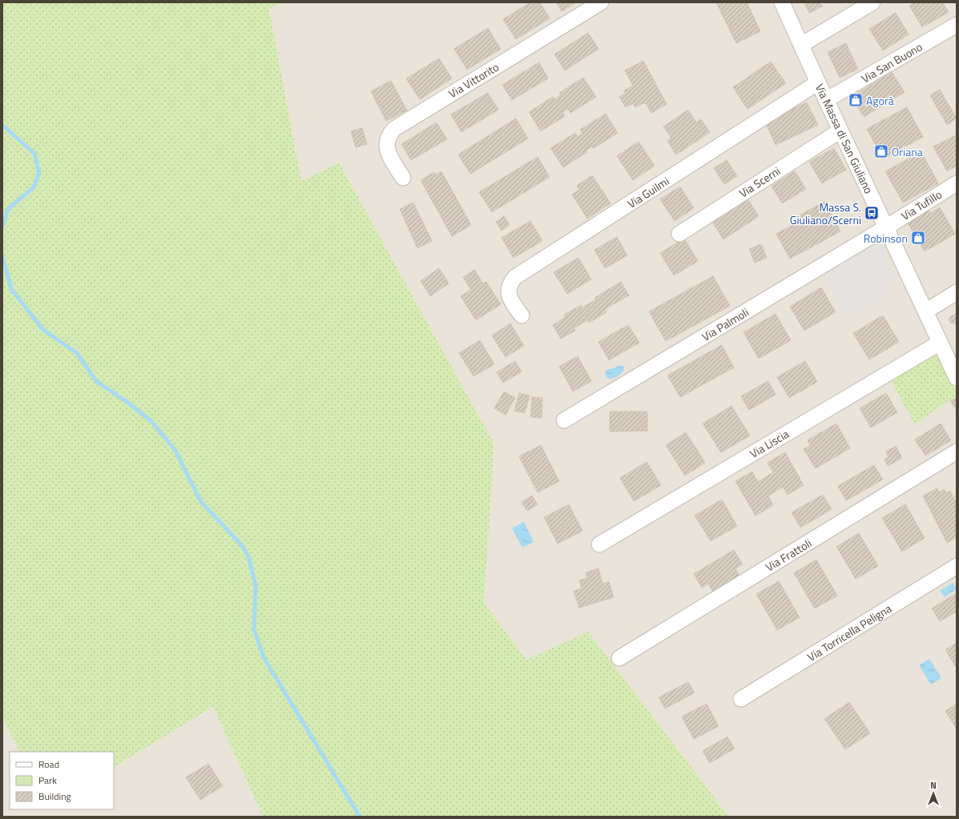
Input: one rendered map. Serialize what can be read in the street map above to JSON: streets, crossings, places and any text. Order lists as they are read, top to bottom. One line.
{"streets":{"street":["Via San Buono","Via Vittorito","Via Massa di San Giuliano","Via Scerni","Via Guilmi","Via Tufillo","Via Palmoli","Via Liscia","Via Frattoli","Via Torricella Peligna"]},"crossings":[["Via San Buono","Via Massa di San Giuliano"],["Via Massa di San Giuliano","Via Scerni"],["Via Massa di San Giuliano","Via Guilmi"],["Via Massa di San Giuliano","Via Tufillo"],["Via Massa di San Giuliano","Via Palmoli"],["Via Massa di San Giuliano","Via Liscia"],["Via Tufillo","Via Palmoli"]],"places":{"shop":["Agorà","Oriana","Robinson"],"bus stop":["Massa S. Giuliano/Scerni"]},"legend":["Road","Park","Building"],"north":"top"}
